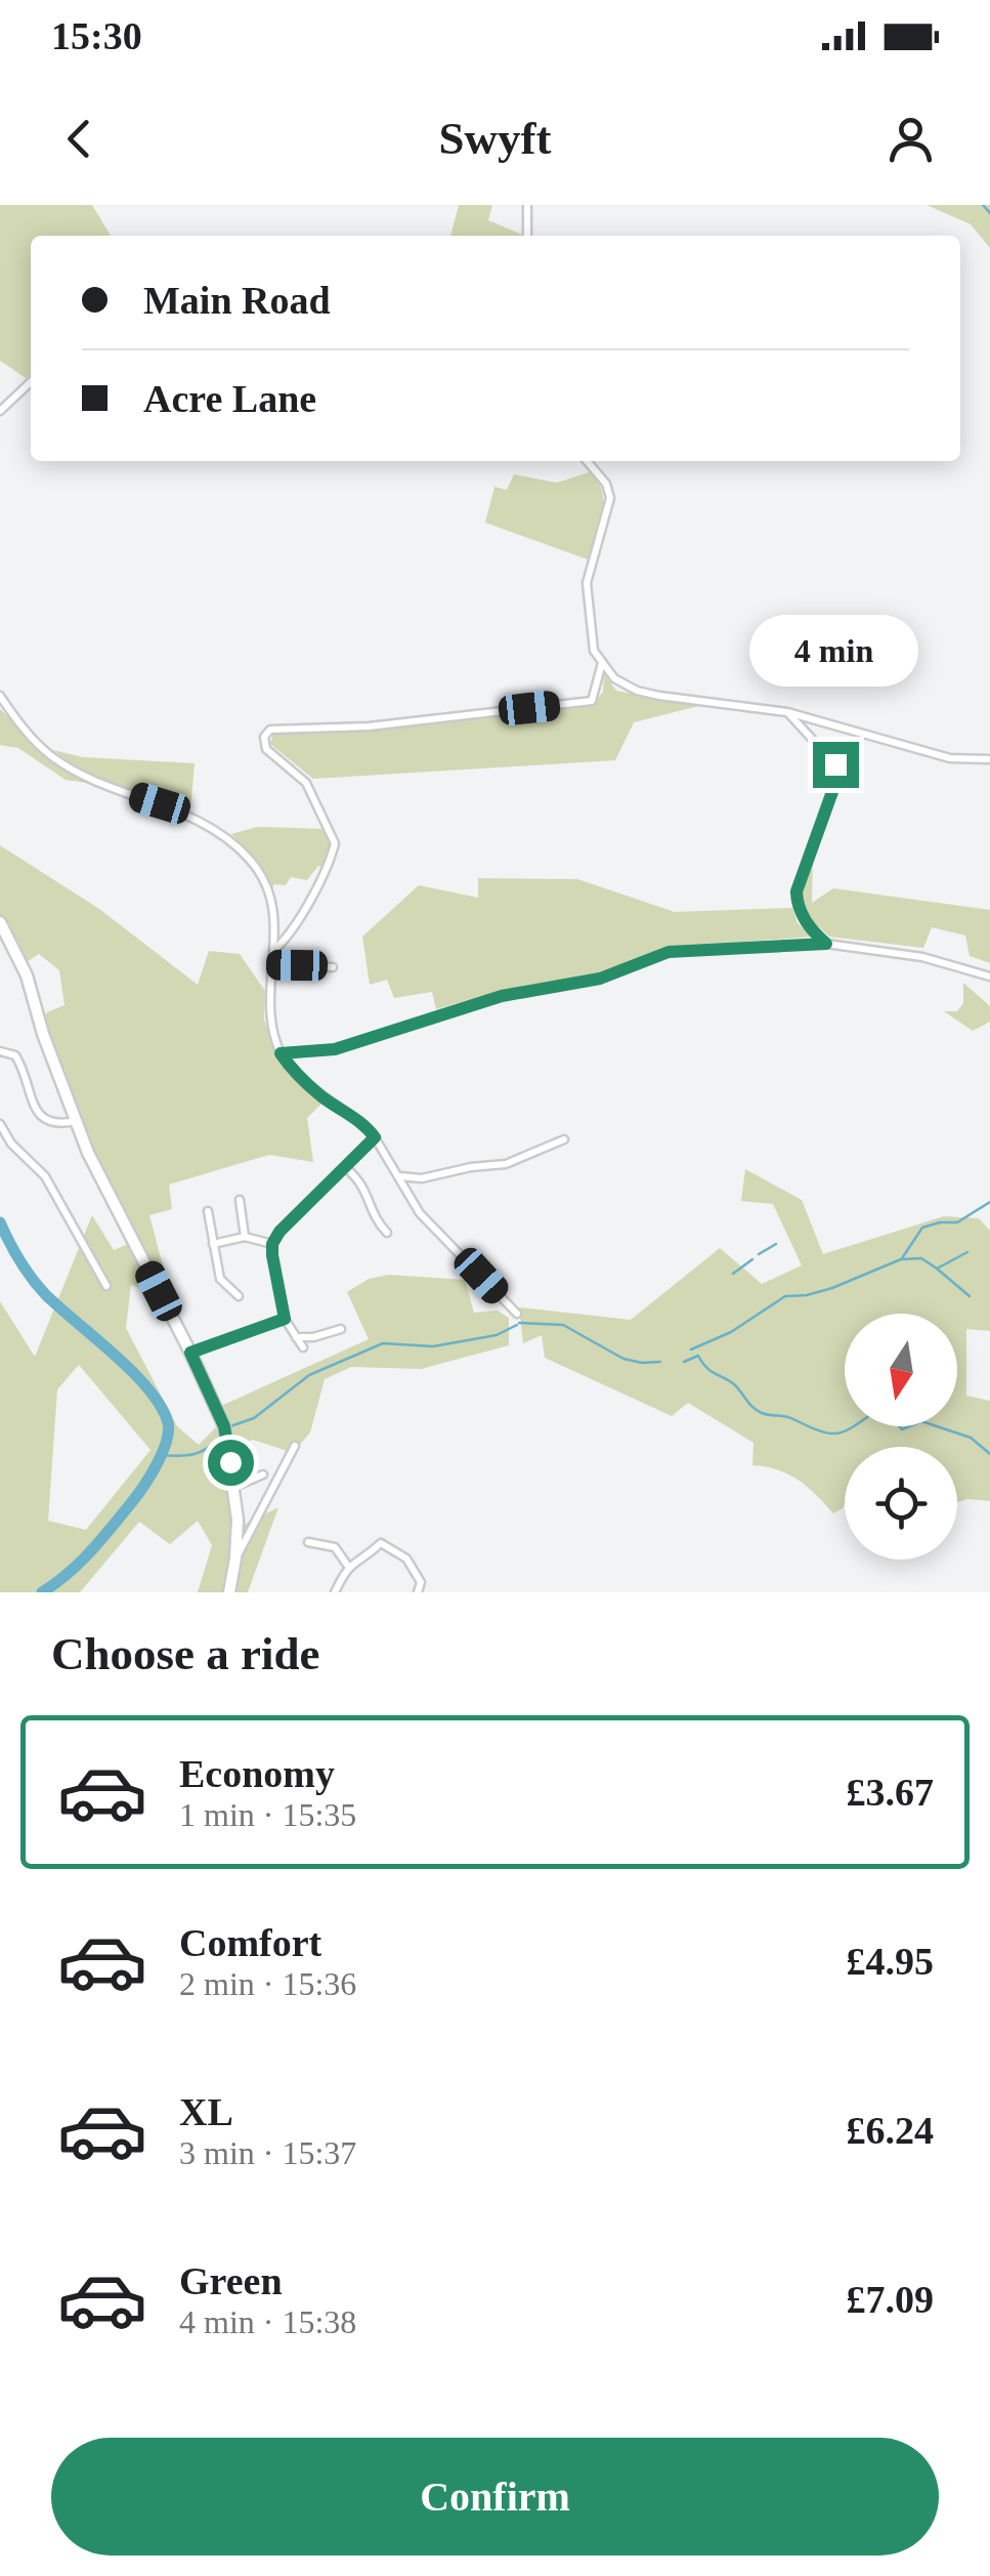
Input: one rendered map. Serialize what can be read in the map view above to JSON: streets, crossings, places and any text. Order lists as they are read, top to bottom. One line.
{"north":"bottom","page":{"status":"15:30","header":"Swyft","banner":["Main Road","Acre Lane"],"bubble":"4 min","heading":"Choose a ride","list":[{"name":"Economy","note":"1 min · 15:35","value":"£3.67"},{"name":"Comfort","note":"2 min · 15:36","value":"£4.95"},{"name":"XL","note":"3 min · 15:37","value":"£6.24"},{"name":"Green","note":"4 min · 15:38","value":"£7.09"}],"buttons":"Confirm"}}
